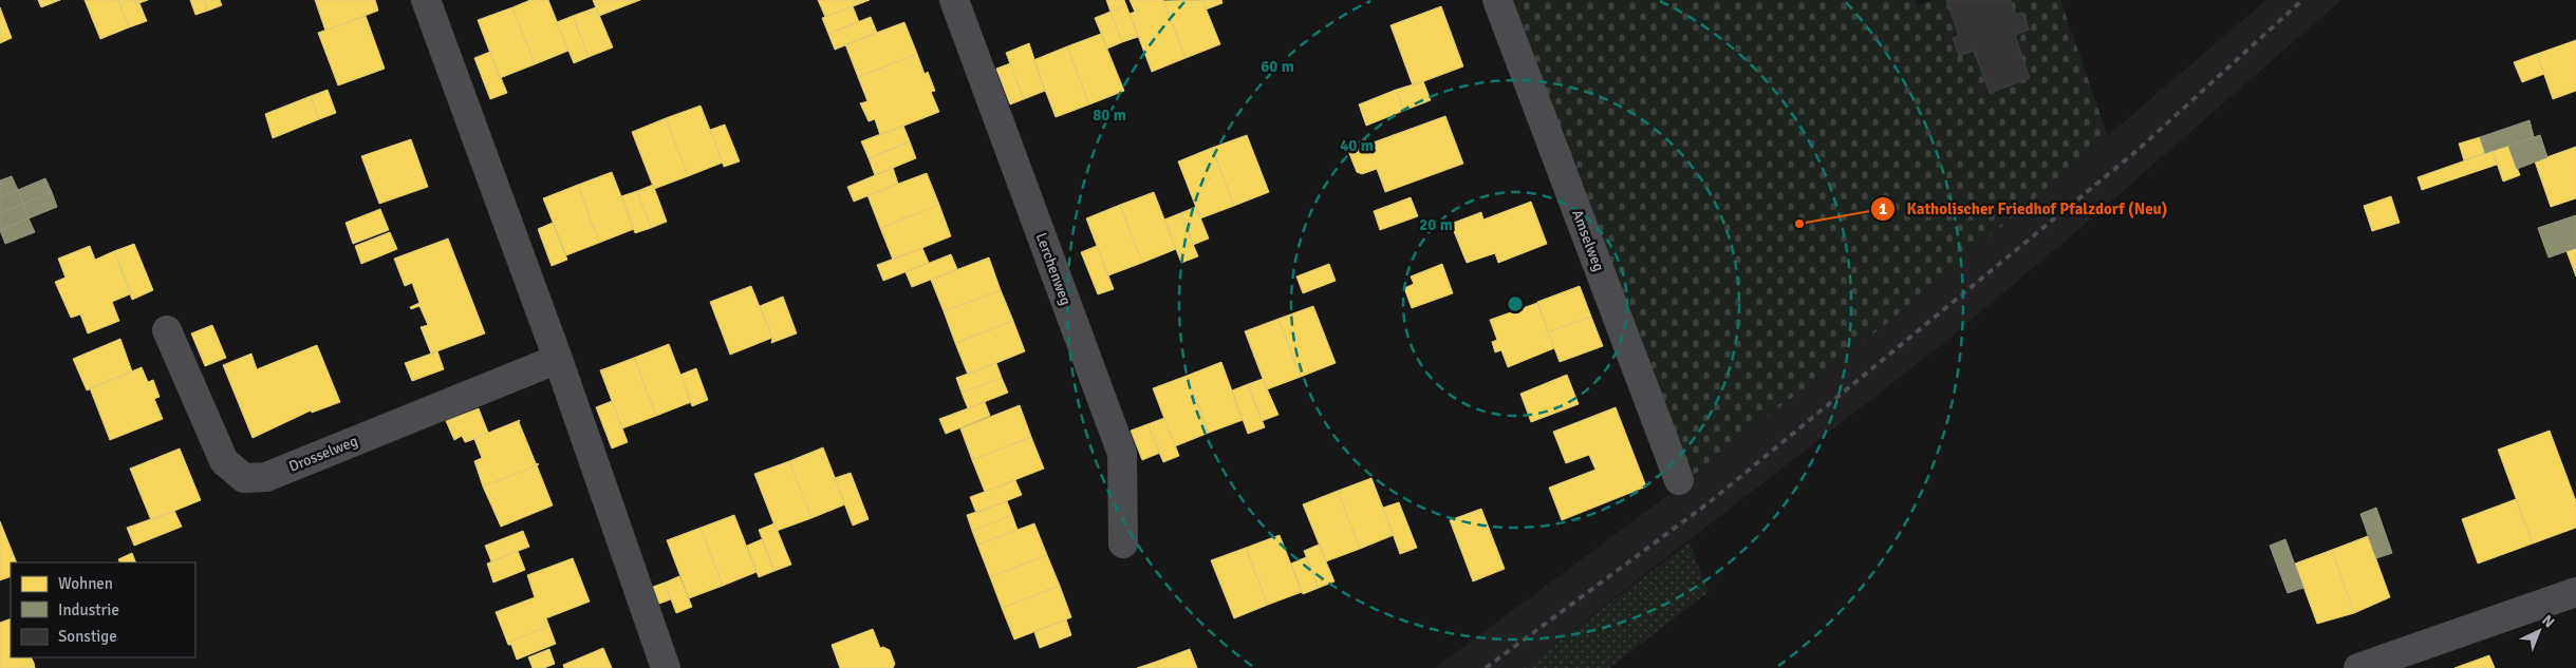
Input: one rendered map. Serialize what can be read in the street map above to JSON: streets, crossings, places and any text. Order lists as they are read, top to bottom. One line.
{"streets":{"street":["Amselweg","Lerchenweg","Drosselweg"]},"places":["Katholischer Friedhof Pfalzdorf (Neu)"],"legend":["Wohnen","Industrie","Sonstige"],"north":"top right","rings":["60 m","80 m","40 m","20 m"]}
